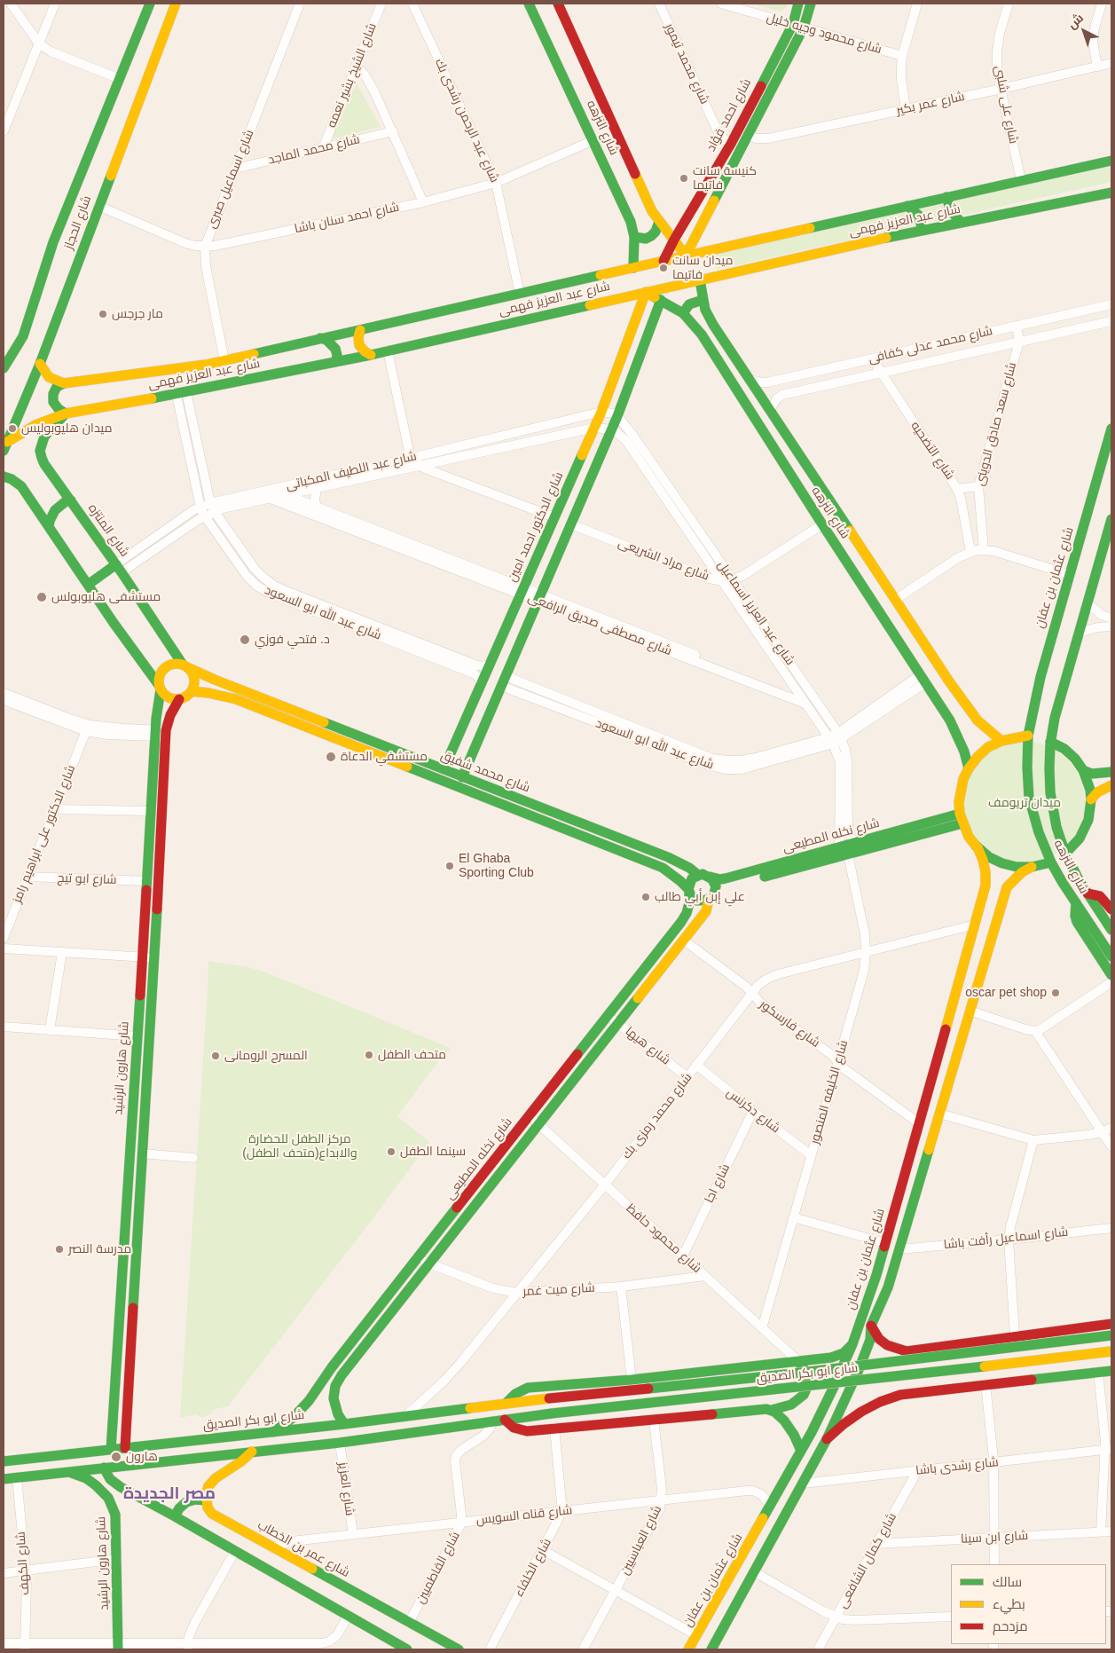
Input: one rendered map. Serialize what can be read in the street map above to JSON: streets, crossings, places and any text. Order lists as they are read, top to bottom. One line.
{"streets":{"main road":["شارع احمد فؤاد","شارع النزهه","شارع عبد العزيز فهمى","شارع الحجاز","شارع الدكتور احمد امين","شارع المنتزه","شارع عثمان بن عفان","شارع محمد شفيق","شارع نخله المطيعى","شارع هارون الرشيد","شارع ابو بكر الصديق","شارع عمر بن الخطاب"],"street":["شارع محمود وجيه خليل","شارع محمد تيمور","شارع الشيخ بشير نعمه","شارع عمر بكير","شارع على شلبى","شارع عبد الرحمن رشدى بك","شارع محمد الماجد","شارع اسماعيل صبرى","شارع احمد سنان باشا","شارع محمد عدلى كفافى","شارع سعد صادق الدوينى","شارع التضحيه","شارع عبد اللطيف المكباتى","شارع مراد الشريعى","شارع عبد الله ابو السعود","شارع عبد العزيز اسماعيل","شارع مصطفى صديق الرافعى","شارع الدكتور على ابراهيم رامز","شارع ابو تيج","شارع فارسكور","شارع هيها","شارع الخليفه المنصور","شارع دكرنس","شارع محمد رمزى بك","شارع اجا","شارع محمود حافظ","شارع اسماعيل رأفت باشا","شارع ميت غمر","شارع رشدى باشا","شارع العزيز","شارع قناه السويس","شارع ابن سينا","شارع العباسيين","شارع كمال الشافعى","شارع الكهف","شارع الفاطميين","شارع الخلفاء"]},"crossings":[["شارع محمود وجيه خليل","شارع احمد فؤاد"],["شارع محمد تيمور","شارع احمد فؤاد"],["شارع الشيخ بشير نعمه","شارع محمد الماجد"],["شارع عمر بكير","شارع على شلبى"],["شارع عمر بكير","شارع احمد فؤاد"],["شارع على شلبى","شارع عبد العزيز فهمى"],["شارع احمد فؤاد","شارع النزهه"],["شارع احمد فؤاد","شارع عبد العزيز فهمى"],["شارع عبد الرحمن رشدى بك","شارع احمد سنان باشا"],["شارع عبد الرحمن رشدى بك","شارع عبد العزيز فهمى"],["شارع النزهه","شارع احمد سنان باشا"],["شارع النزهه","شارع عبد العزيز فهمى"],["شارع النزهه","شارع محمد عدلى كفافى"],["شارع النزهه","شارع الدكتور احمد امين"],["شارع النزهه","شارع مراد الشريعى"],["شارع النزهه","شارع عثمان بن عفان"],["شارع النزهه","شارع عبد الله ابو السعود"],["شارع محمد الماجد","شارع اسماعيل صبرى"],["شارع اسماعيل صبرى","شارع احمد سنان باشا"],["شارع اسماعيل صبرى","شارع عبد العزيز فهمى"],["شارع احمد سنان باشا","شارع الحجاز"],["شارع عبد العزيز فهمى","شارع الحجاز"],["شارع عبد العزيز فهمى","شارع الدكتور احمد امين"],["شارع عبد العزيز فهمى","شارع المنتزه"],["شارع عبد العزيز فهمى","شارع عبد الله ابو السعود"],["شارع محمد عدلى كفافى","شارع سعد صادق الدوينى"],["شارع محمد عدلى كفافى","شارع التضحيه"],["شارع عبد اللطيف المكباتى","شارع الدكتور احمد امين"],["شارع عبد اللطيف المكباتى","شارع المنتزه"],["شارع عبد اللطيف المكباتى","شارع عبد الله ابو السعود"],["شارع عبد اللطيف المكباتى","شارع مصطفى صديق الرافعى"],["شارع الدكتور احمد امين","شارع عبد الله ابو السعود"],["شارع الدكتور احمد امين","شارع مصطفى صديق الرافعى"],["شارع الدكتور احمد امين","شارع محمد شفيق"],["شارع المنتزه","شارع محمد شفيق"],["شارع المنتزه","شارع هارون الرشيد"],["شارع مراد الشريعى","شارع عبد العزيز اسماعيل"],["شارع عثمان بن عفان","شارع فارسكور"],["شارع عثمان بن عفان","شارع محمد رمزى بك"],["شارع عثمان بن عفان","شارع ابو بكر الصديق"],["شارع عثمان بن عفان","شارع قناه السويس"],["شارع عبد الله ابو السعود","شارع عبد العزيز اسماعيل"],["شارع عبد العزيز اسماعيل","شارع مصطفى صديق الرافعى"],["شارع عبد العزيز اسماعيل","شارع نخله المطيعى"],["شارع محمد شفيق","شارع نخله المطيعى"],["شارع محمد شفيق","شارع هارون الرشيد"],["شارع الدكتور على ابراهيم رامز","شارع ابو تيج"],["شارع نخله المطيعى","شارع فارسكور"],["شارع نخله المطيعى","شارع هيها"],["شارع نخله المطيعى","شارع الخليفه المنصور"],["شارع نخله المطيعى","شارع محمود حافظ"],["شارع نخله المطيعى","شارع ميت غمر"],["شارع نخله المطيعى","شارع ابو بكر الصديق"],["شارع ابو تيج","شارع هارون الرشيد"],["شارع فارسكور","شارع الخليفه المنصور"],["شارع فارسكور","شارع محمد رمزى بك"],["شارع هيها","شارع محمد رمزى بك"],["شارع هارون الرشيد","شارع ابو بكر الصديق"],["شارع الخليفه المنصور","شارع دكرنس"],["شارع الخليفه المنصور","شارع محمد رمزى بك"],["شارع الخليفه المنصور","شارع محمود حافظ"],["شارع دكرنس","شارع محمد رمزى بك"],["شارع دكرنس","شارع اجا"],["شارع محمد رمزى بك","شارع محمود حافظ"],["شارع محمد رمزى بك","شارع ميت غمر"],["شارع محمد رمزى بك","شارع ابو بكر الصديق"],["شارع اجا","شارع محمود حافظ"],["شارع محمود حافظ","شارع ميت غمر"],["شارع محمود حافظ","شارع ابو بكر الصديق"],["شارع ابو بكر الصديق","شارع العزيز"],["شارع ابو بكر الصديق","شارع الكهف"],["شارع ابو بكر الصديق","شارع الفاطميين"],["شارع رشدى باشا","شارع كمال الشافعى"],["شارع العزيز","شارع قناه السويس"],["شارع قناه السويس","شارع العباسيين"],["شارع قناه السويس","شارع عمر بن الخطاب"],["شارع قناه السويس","شارع الفاطميين"],["شارع قناه السويس","شارع الخلفاء"],["شارع ابن سينا","شارع كمال الشافعى"],["شارع عمر بن الخطاب","شارع الفاطميين"]],"districts":["مصر الجديدة"],"parks":["ميدان تريومف","مركز الطفل للحضارة والابداع(متحف الطفل)"],"places":["كنيسة سانت فاتيما","ميدان سانت فاتيما","مار جرجس","ميدان هليوبوليس","مستشفى هليوبولس","د. فتحي فوزي","مستشفي الدعاة","El Ghaba Sporting Club","علي إبن أبي طالب","oscar pet shop","متحف الطفل","المسرح الرومانى","سينما الطفل","مدرسة النصر","هارون"],"legend":["سالك","بطيء","مزدحم"],"north":"top left"}
